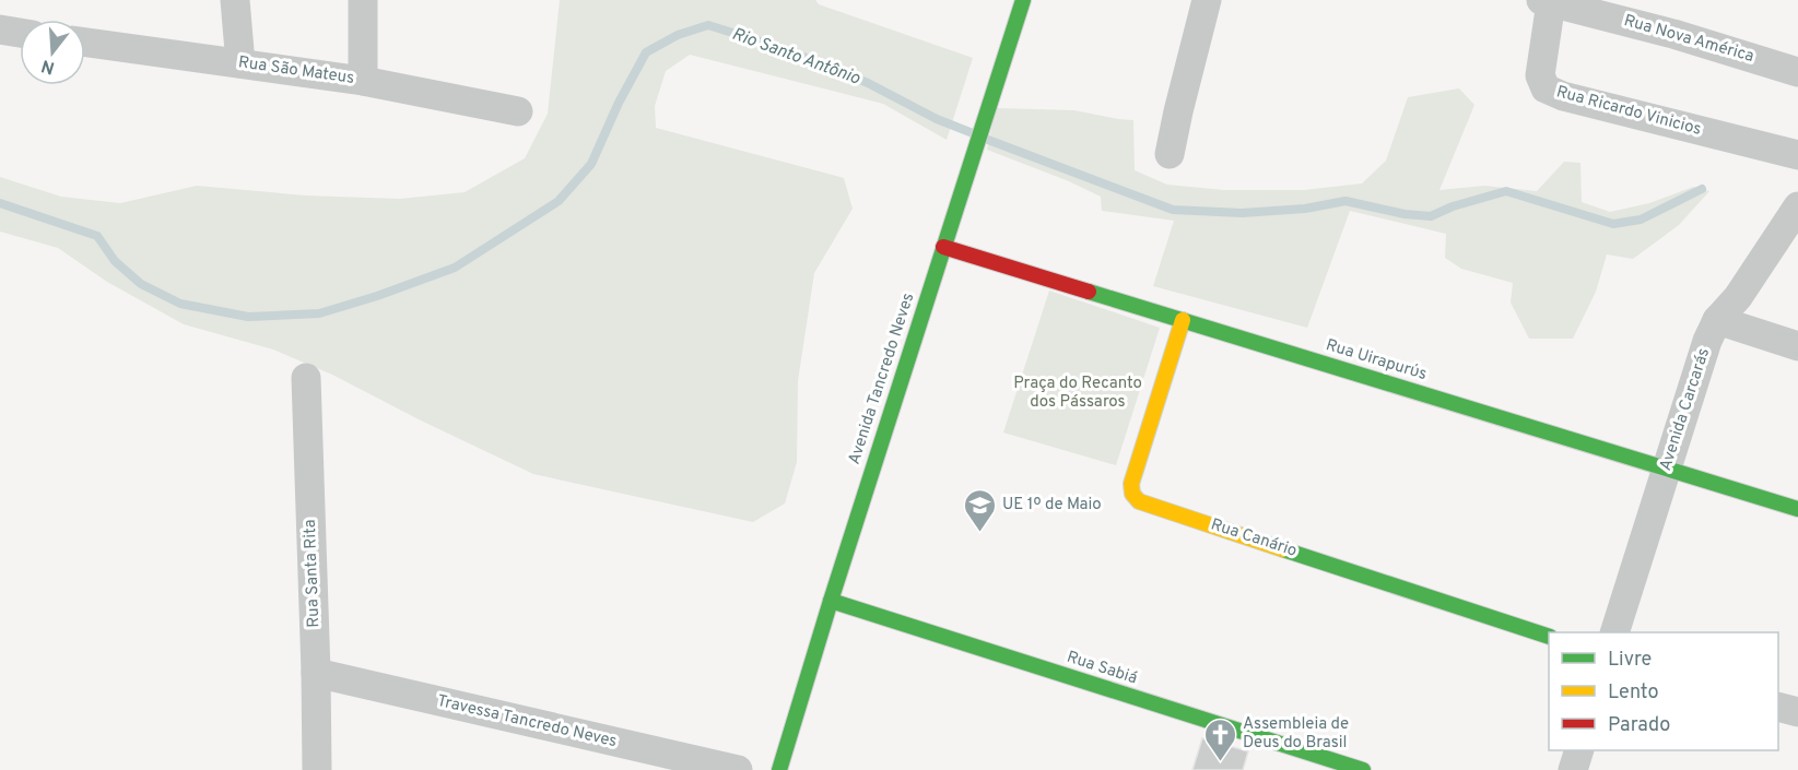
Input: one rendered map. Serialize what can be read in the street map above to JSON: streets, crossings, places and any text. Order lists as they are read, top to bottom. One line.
{"streets":{"street":["Rua Nova América","Rua São Mateus","Rua Ricardo Vinicios","Rua Uirapurύs","Avenida Tancredo Neves","Avenida Carcarás","Rua Canário","Rua Santa Rita","Rua Sabiá","Travessa Tancredo Neves"]},"crossings":[["Rua Nova América","Rua Ricardo Vinicios"],["Rua Uirapurύs","Avenida Tancredo Neves"],["Rua Uirapurύs","Avenida Carcarás"],["Rua Uirapurύs","Rua Canário"],["Avenida Tancredo Neves","Rua Sabiá"],["Rua Santa Rita","Travessa Tancredo Neves"]],"water":["Rio Santo Antônio"],"parks":["Praça do Recanto dos Pássaros"],"places":{"school or university":["UE 1º de Maio"],"church":["Assembleia de Deus do Brasil"]},"legend":["Livre","Lento","Parado"],"north":"bottom"}
